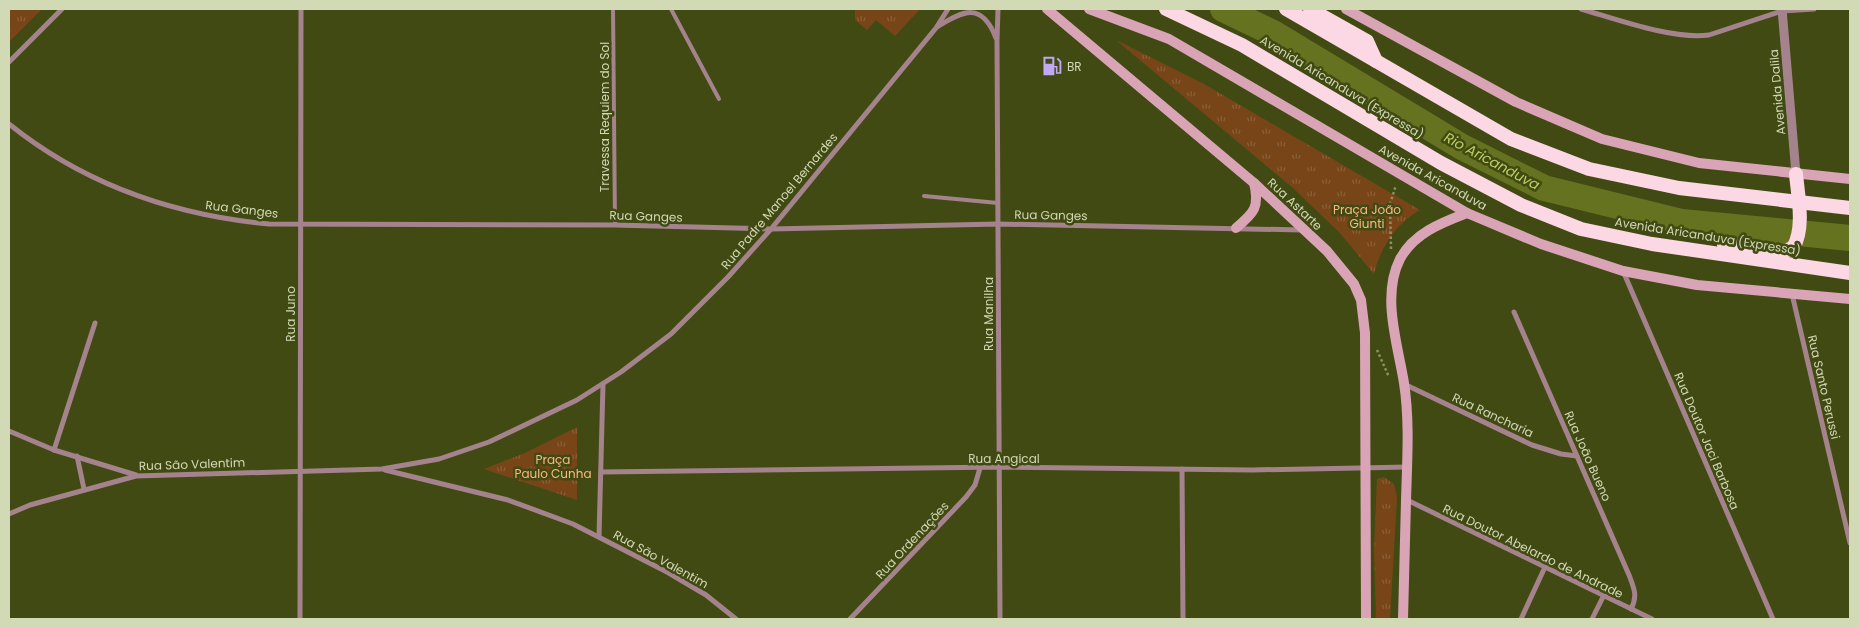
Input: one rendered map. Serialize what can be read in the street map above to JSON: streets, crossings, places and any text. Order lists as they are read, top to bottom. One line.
{"streets":{"highway":["Avenida Aricanduva (Expressa)"],"main road":["Avenida Aricanduva","Rua Astarte"],"street":["Avenida Dalila","Rua Padre Manoel Bernardes","Rua Ganges","Rua Juno","Rua Manilha","Rua Santo Perussi","Rua Rancharia","Rua Doutor Jaci Barbosa","Rua João Bueno","Rua Angical","Rua São Valentim","Rua Ordenações","Rua Doutor Abelardo de Andrade"],"lane":["Travessa Requiem do Sol"]},"crossings":[["Travessa Requiem do Sol","Rua Ganges"],["Avenida Aricanduva","Rua Santo Perussi"],["Avenida Aricanduva","Rua Doutor Jaci Barbosa"],["Rua Padre Manoel Bernardes","Rua Ganges"],["Rua Astarte","Rua Ganges"],["Rua Astarte","Rua Angical"],["Rua Ganges","Rua Juno"],["Rua Ganges","Rua Manilha"],["Rua Juno","Rua São Valentim"],["Rua Manilha","Rua Angical"],["Rua Rancharia","Rua João Bueno"],["Rua João Bueno","Rua Doutor Abelardo de Andrade"],["Rua Angical","Rua Ordenações"]],"water":["Rio Aricanduva"],"parks":["Praça João Giunti","Praça Paulo Cunha"],"places":{"fuel station":["BR"]}}
